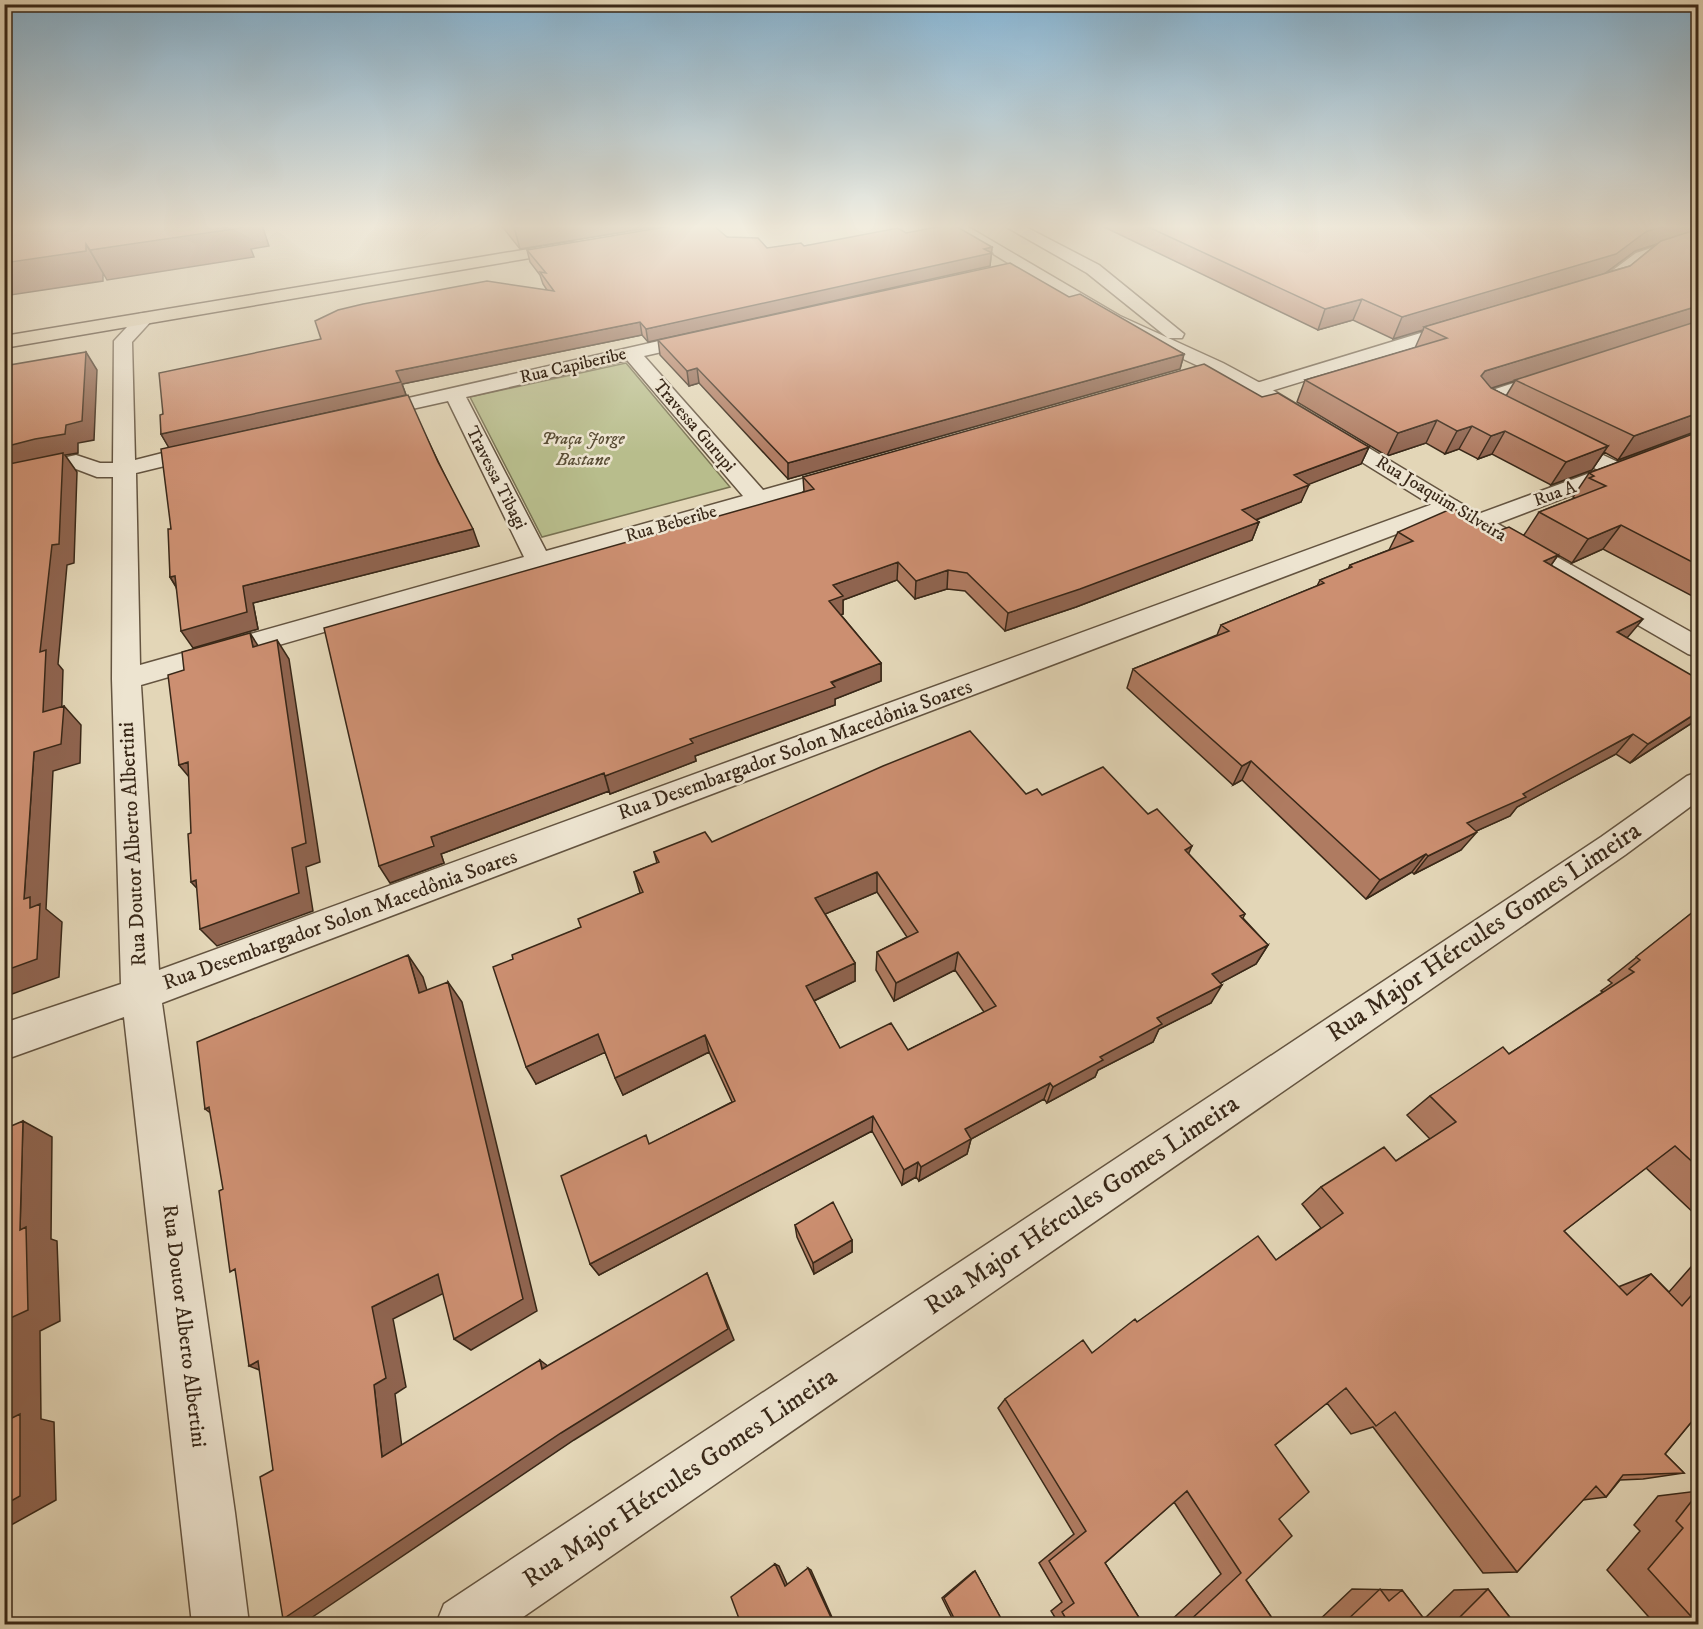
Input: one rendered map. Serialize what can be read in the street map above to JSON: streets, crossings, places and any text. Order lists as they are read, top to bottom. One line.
{"streets":{"street":["Rua Capiberibe","Travessa Gurupi","Travessa Tibagi","Rua A","Rua Joaquim Silveira","Rua Beberibe","Rua Desembargador Solon Macedônia Soares","Rua Doutor Alberto Albertini","Rua Major Hércules Gomes Limeira"]},"crossings":[["Rua Capiberibe","Travessa Gurupi"],["Rua Capiberibe","Travessa Tibagi"],["Travessa Gurupi","Rua Beberibe"],["Travessa Tibagi","Rua Beberibe"],["Rua A","Rua Joaquim Silveira"],["Rua Joaquim Silveira","Rua Desembargador Solon Macedônia Soares"],["Rua Beberibe","Rua Doutor Alberto Albertini"],["Rua Desembargador Solon Macedônia Soares","Rua Doutor Alberto Albertini"]],"parks":["Praça Jorge Bastane"]}
